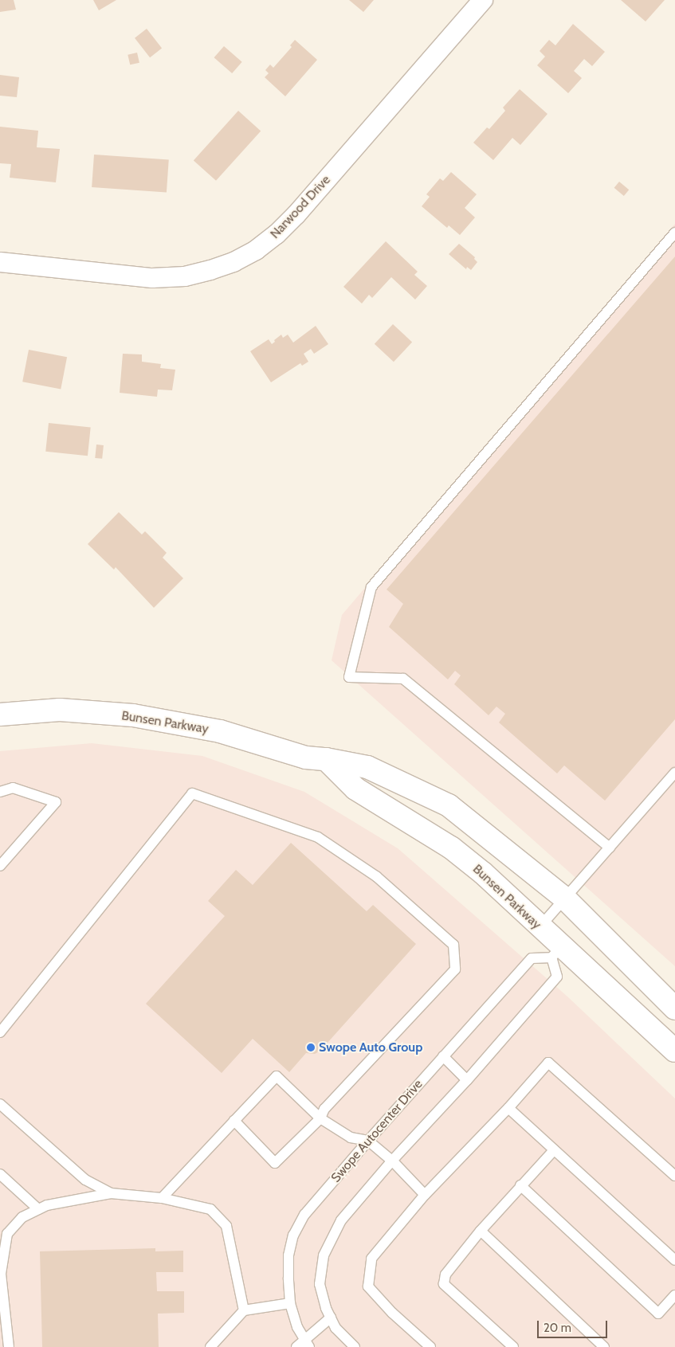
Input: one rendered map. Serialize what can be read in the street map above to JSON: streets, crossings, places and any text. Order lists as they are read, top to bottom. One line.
{"streets":{"street":["Narwood Drive","Bunsen Parkway"],"lane":["Swope Autocenter Drive"]},"crossings":[["Bunsen Parkway","Swope Autocenter Drive"]],"places":["Swope Auto Group"],"scale_bar":"20 m"}
